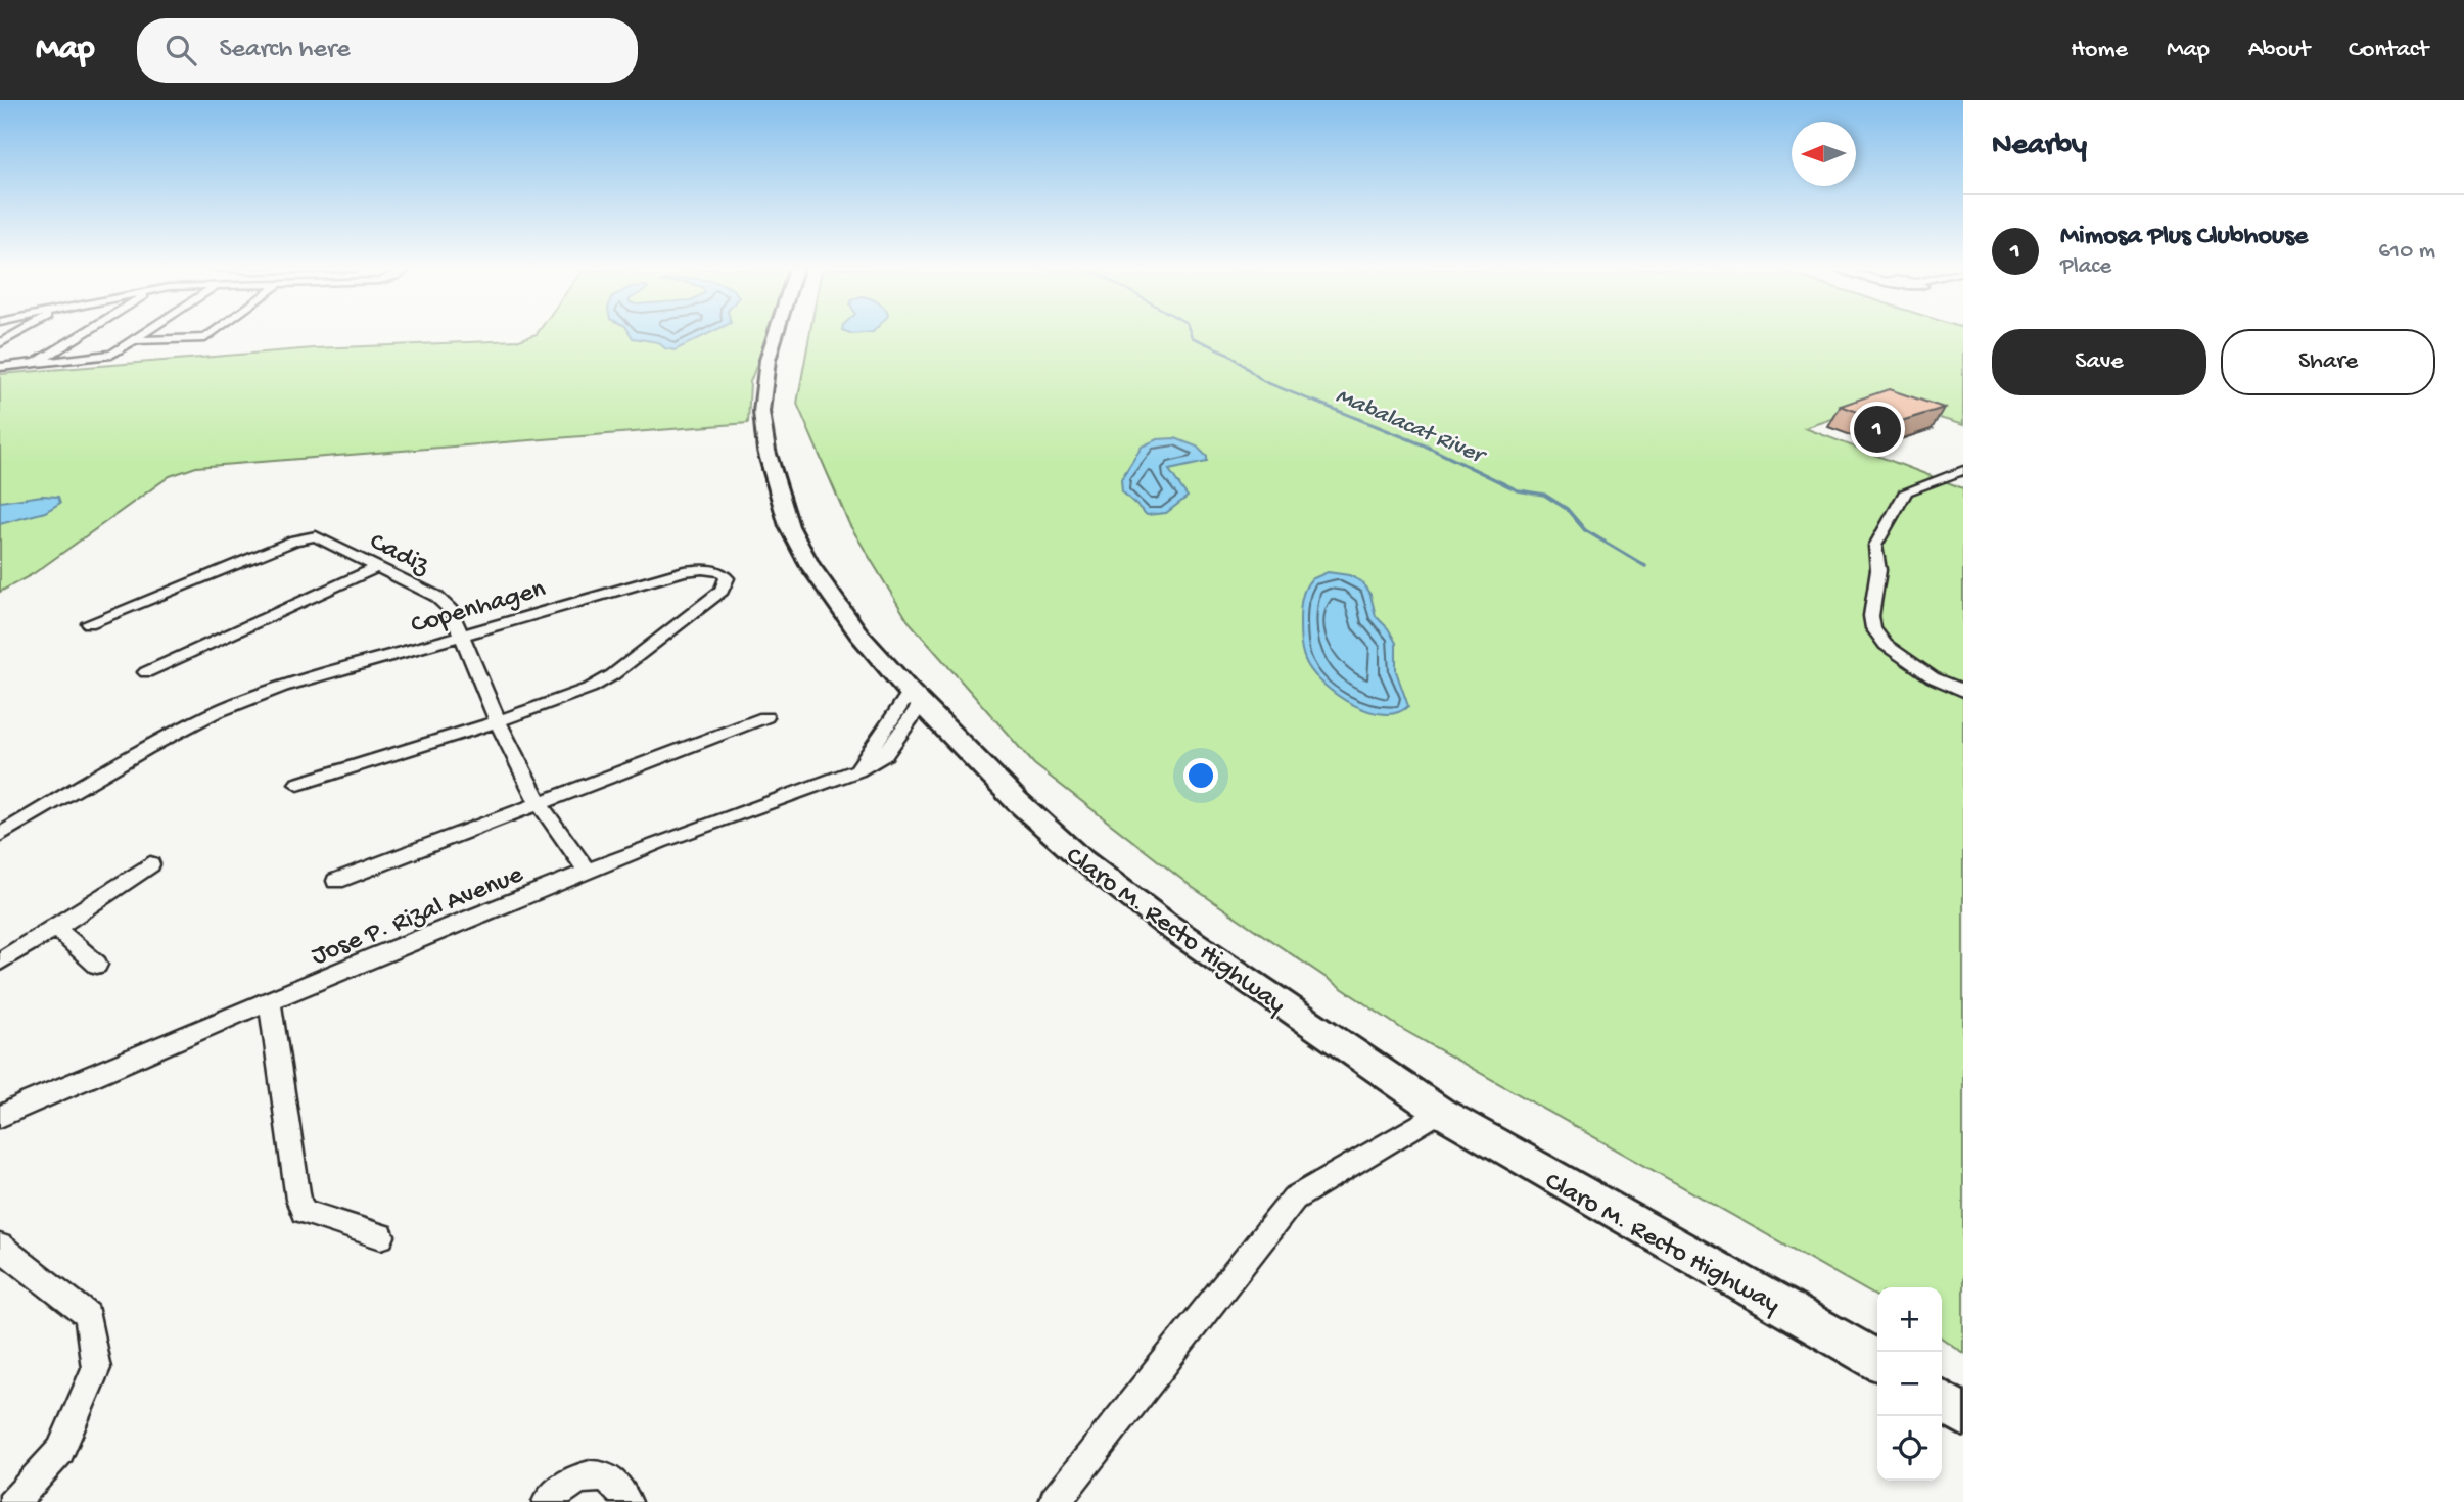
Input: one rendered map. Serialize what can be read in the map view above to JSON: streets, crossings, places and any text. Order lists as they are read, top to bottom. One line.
{"streets":{"main road":["Claro M. Recto Highway"],"street":["Cadiz","Copenhagen","Jose P. Rizal Avenue"]},"crossings":[["Cadiz","Copenhagen"],["Cadiz","Jose P. Rizal Avenue"],["Jose P. Rizal Avenue","Claro M. Recto Highway"]],"water":["Mabalacat River"],"north":"left","page":{"header":"Map","search":"Search here","nav":["Home","Map","About","Contact"],"heading":"Nearby","list":[{"mark":"1","name":"Mimosa Plus Clubhouse","note":"Place","value":"610 m"}],"buttons":["Save","Share"],"pins":"1","map_buttons":["+","−"]}}
